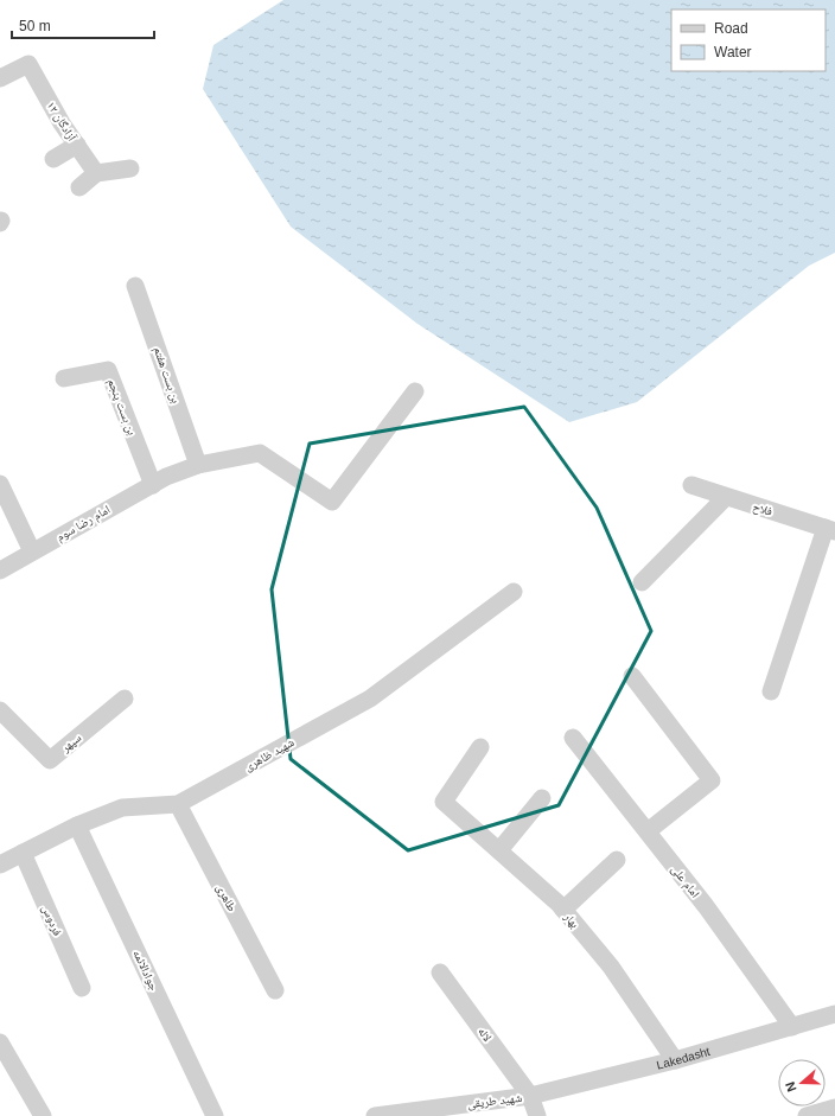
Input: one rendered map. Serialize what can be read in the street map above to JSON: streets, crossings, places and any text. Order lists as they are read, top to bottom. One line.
{"streets":{"street":["آزادگان ۱۲","بن بست هفتم","بن بست پنجم","فلاح","امام رضا سوم","سپهر","شهید ظاهری","امام علی","طاهری","فردوس","بهار","جوادالائمه","لاله","Lakedasht","شهید طریقی"]},"crossings":[["بن بست هفتم","امام رضا سوم"],["بن بست پنجم","امام رضا سوم"],["شهید ظاهری","طاهری"],["شهید ظاهری","فردوس"],["شهید ظاهری","جوادالائمه"],["امام علی","Lakedasht"],["بهار","Lakedasht"],["لاله","Lakedasht"],["لاله","شهید طریقی"],["Lakedasht","شهید طریقی"]],"legend":["Road","Water"],"scale_bar":"50 m","north":"left"}
